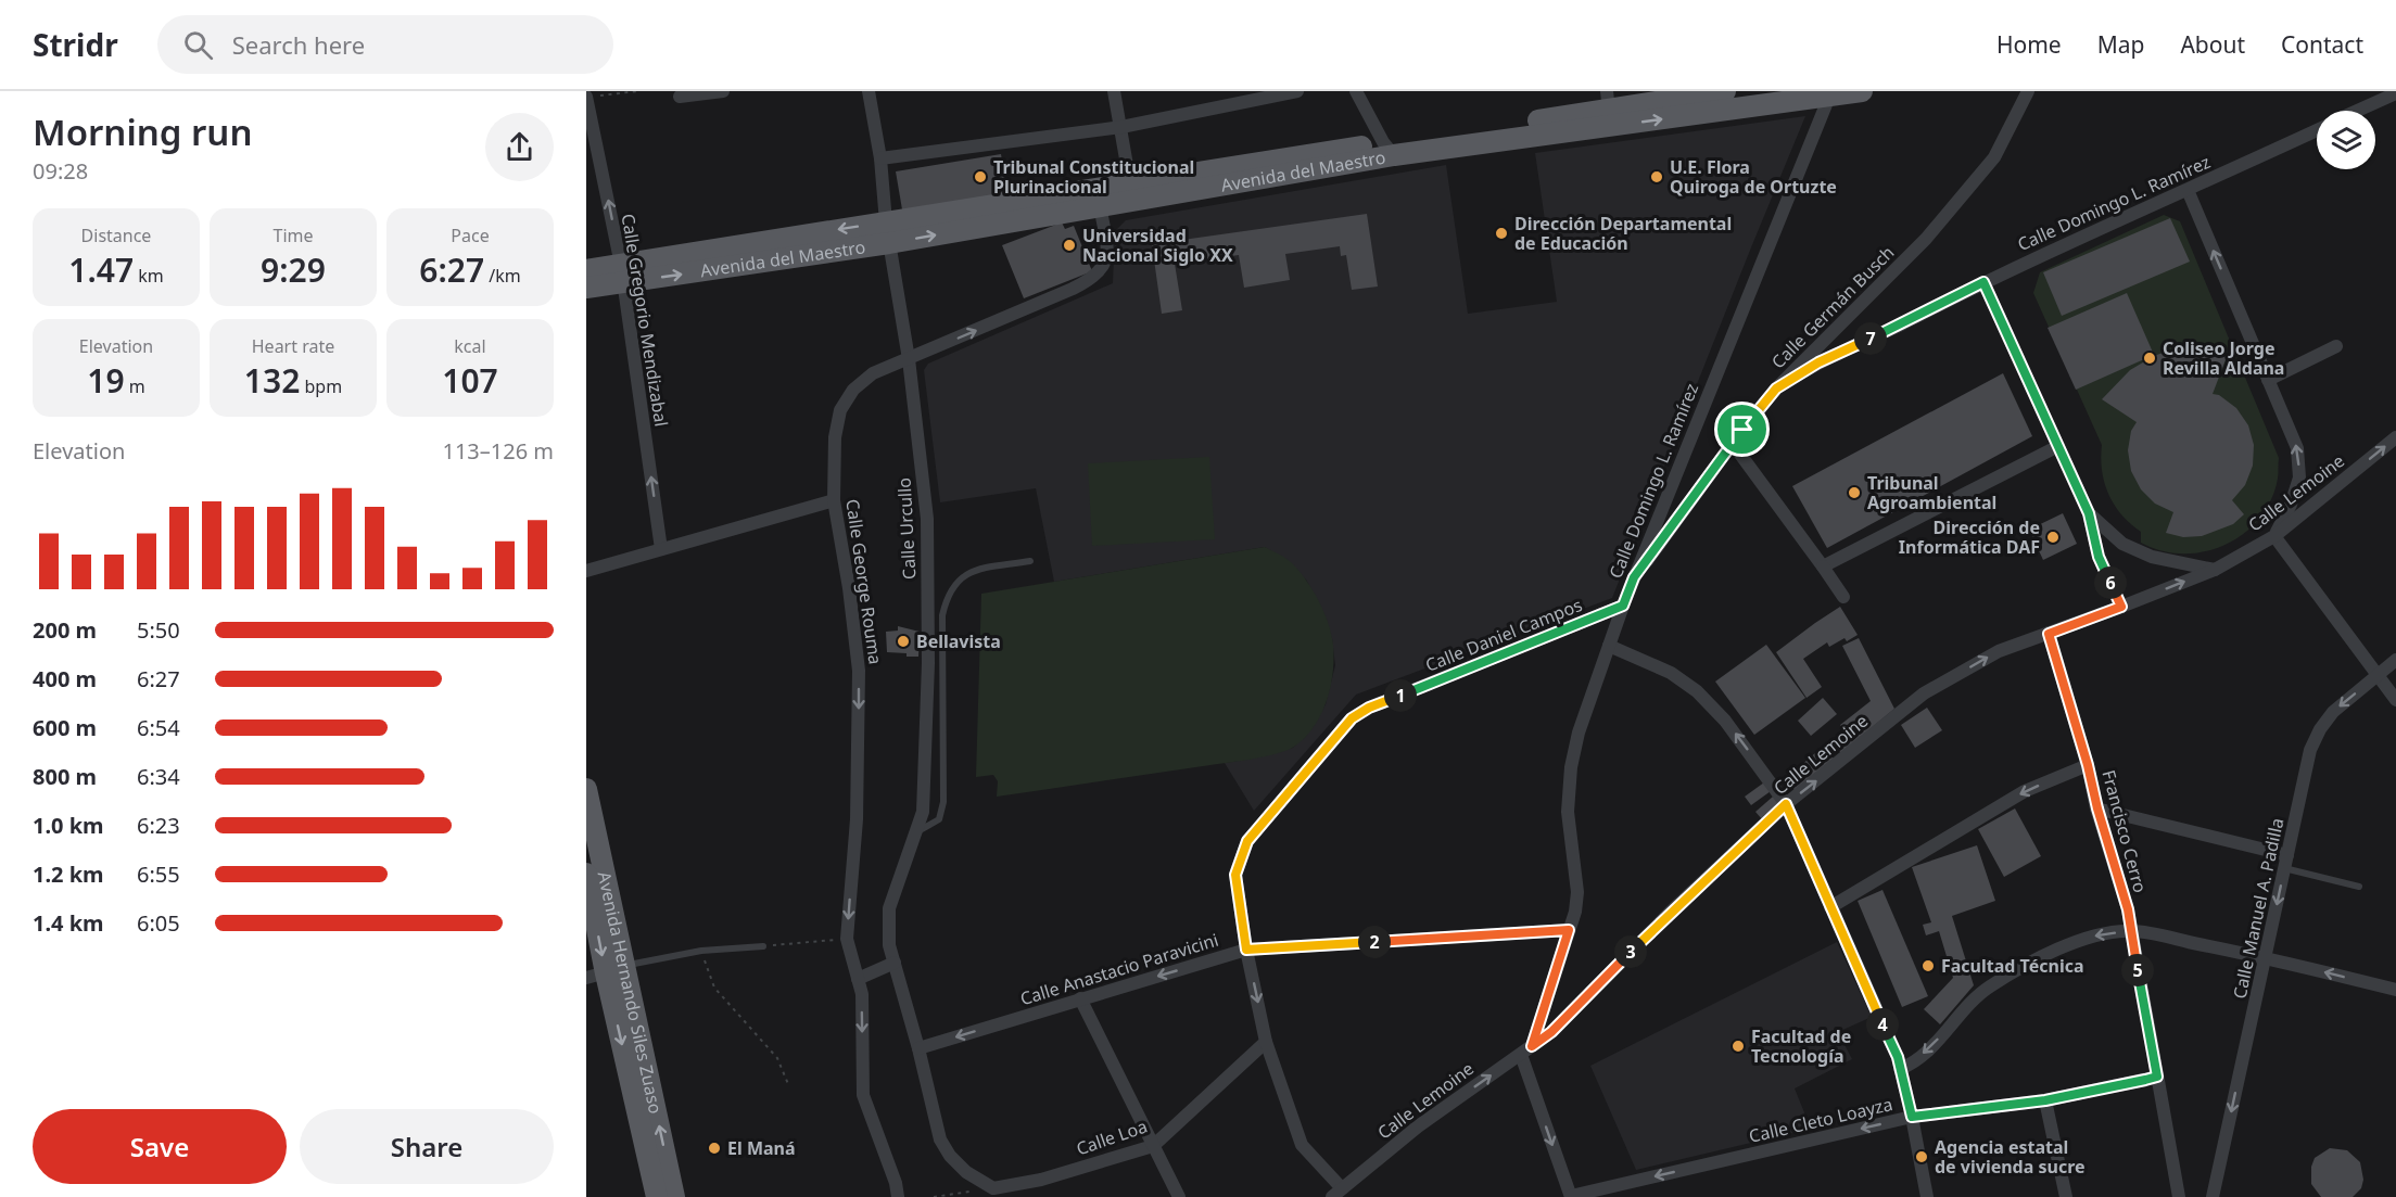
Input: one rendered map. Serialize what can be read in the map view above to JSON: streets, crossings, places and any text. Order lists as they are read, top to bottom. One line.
{"streets":{"main road":["Avenida del Maestro","Avenida Hernando Siles Zuaso"],"street":["Calle Domingo L. Ramírez","Calle Germán Busch","Calle Gregorio Mendizabal","Calle Lemoine","Calle Urcullo","Calle George Rouma","Calle Daniel Campos","Francisco Cerro","Calle Manuel A. Padilla","Calle Anastacio Paravicini","Calle Cleto Loayza","Calle Loa"]},"crossings":[["Avenida del Maestro","Calle Domingo L. Ramírez"],["Avenida del Maestro","Calle Gregorio Mendizabal"],["Avenida del Maestro","Calle Urcullo"],["Avenida del Maestro","Calle George Rouma"],["Calle Domingo L. Ramírez","Calle Germán Busch"],["Calle Domingo L. Ramírez","Calle Lemoine"],["Calle Domingo L. Ramírez","Calle Daniel Campos"],["Calle Domingo L. Ramírez","Calle Anastacio Paravicini"],["Calle Lemoine","Calle Daniel Campos"],["Calle Lemoine","Francisco Cerro"],["Calle Urcullo","Calle George Rouma"],["Calle Urcullo","Calle Anastacio Paravicini"],["Calle Urcullo","Calle Loa"],["Calle Daniel Campos","Calle Anastacio Paravicini"],["Calle Daniel Campos","Calle Loa"],["Francisco Cerro","Calle Cleto Loayza"]],"one_way":["Calle Gregorio Mendizabal","Calle Lemoine","Calle Manuel A. Padilla","Calle Anastacio Paravicini","Calle Cleto Loayza"],"places":["Tribunal Constitucional Plurinacional","U.E. Flora Quiroga de Ortuzte","Dirección Departamental de Educación","Universidad Nacional Siglo XX","Coliseo Jorge Revilla Aldana","Tribunal Agroambiental","Dirección de Informática DAF","Bellavista","Facultad Técnica","Facultad de Tecnología","El Maná","Agencia estatal de vivienda sucre"],"page":{"header":"Stridr","search":"Search here","nav":["Home","Map","About","Contact"],"heading":["Morning run","09:28"],"stats":[["Distance","1.47 km"],["Time","9:29"],["Pace","6:27 /km"],["Elevation","19 m"],["Heart rate","132 bpm"],["kcal","107"]],"pins":["7","6","1","2","3","5","4"],"chart":["Elevation","113–126 m"],"list":[{"name":"200 m","note":"5:50"},{"name":"400 m","note":"6:27"},{"name":"600 m","note":"6:54"},{"name":"800 m","note":"6:34"},{"name":"1.0 km","note":"6:23"},{"name":"1.2 km","note":"6:55"},{"name":"1.4 km","note":"6:05"}],"buttons":["Save","Share"]}}
